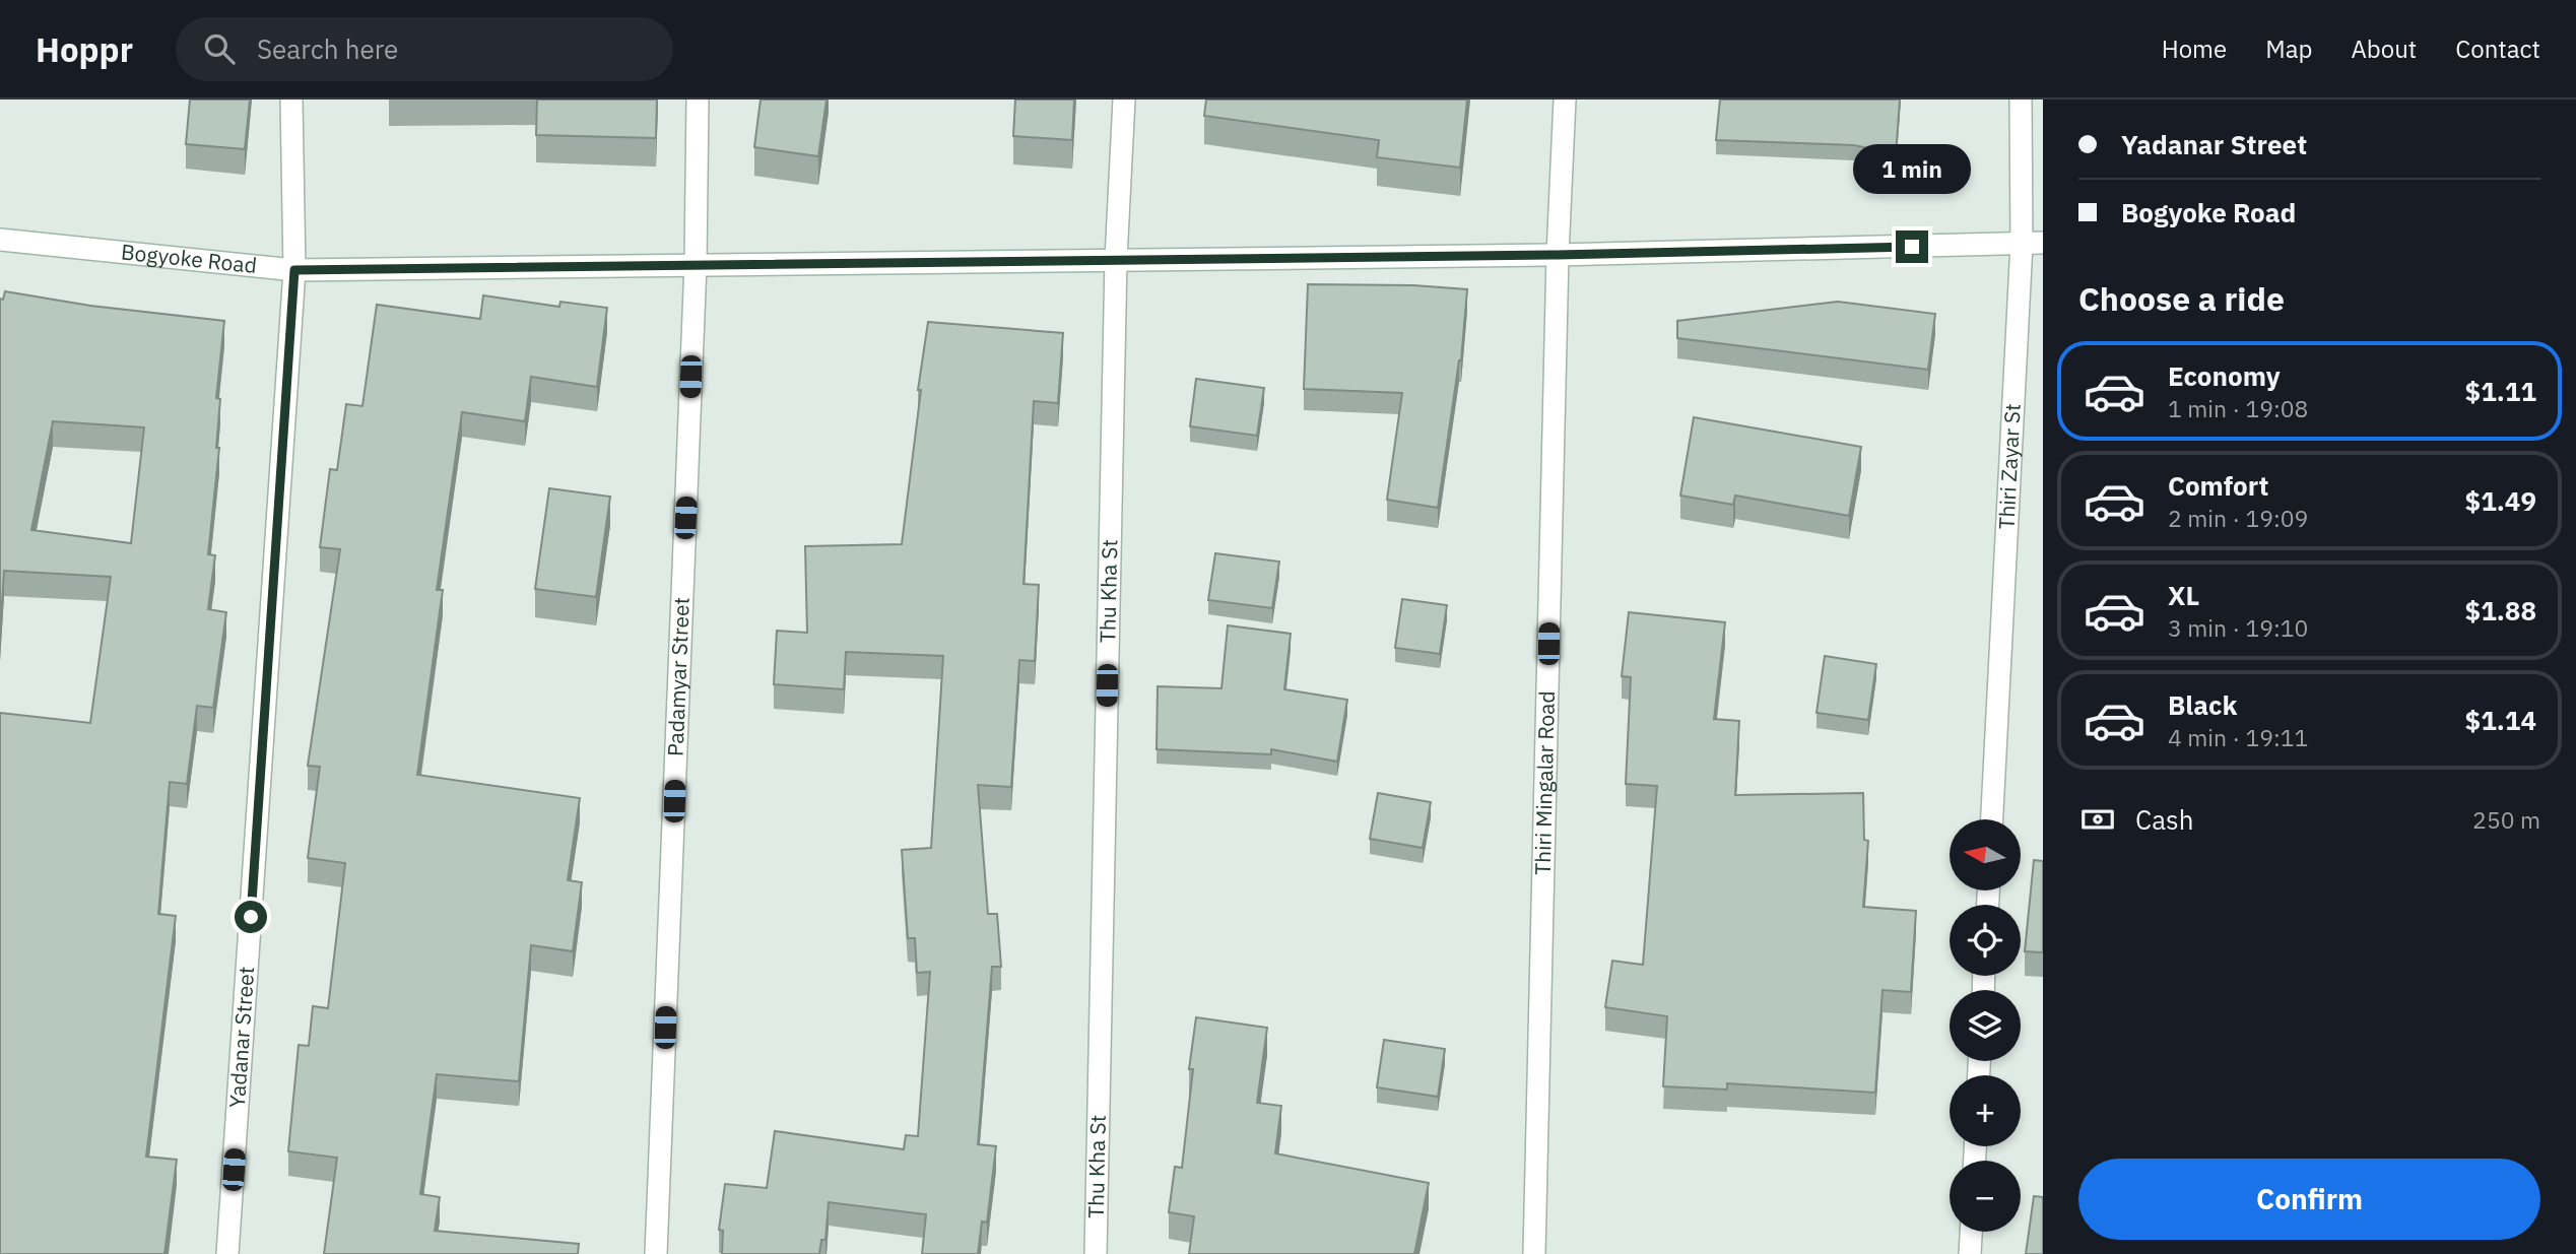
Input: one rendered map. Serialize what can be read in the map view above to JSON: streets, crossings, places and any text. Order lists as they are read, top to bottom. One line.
{"streets":{"street":["Bogyoke Road","Thiri Zayar St","Thu Kha St","Padamyar Street","Thiri Mingalar Road","Yadanar Street"]},"crossings":[["Bogyoke Road","Thiri Zayar St"],["Bogyoke Road","Thu Kha St"],["Bogyoke Road","Padamyar Street"],["Bogyoke Road","Thiri Mingalar Road"],["Bogyoke Road","Yadanar Street"]],"north":"left","page":{"header":"Hoppr","search":"Search here","nav":["Home","Map","About","Contact"],"banner":["Yadanar Street","Bogyoke Road"],"bubble":"1 min","heading":"Choose a ride","list":[{"name":"Economy","note":"1 min · 19:08","value":"$1.11"},{"name":"Comfort","note":"2 min · 19:09","value":"$1.49"},{"name":"XL","note":"3 min · 19:10","value":"$1.88"},{"name":"Black","note":"4 min · 19:11","value":"$1.14"}],"pay":["Cash","250 m"],"map_buttons":["+","−"],"buttons":"Confirm"}}
